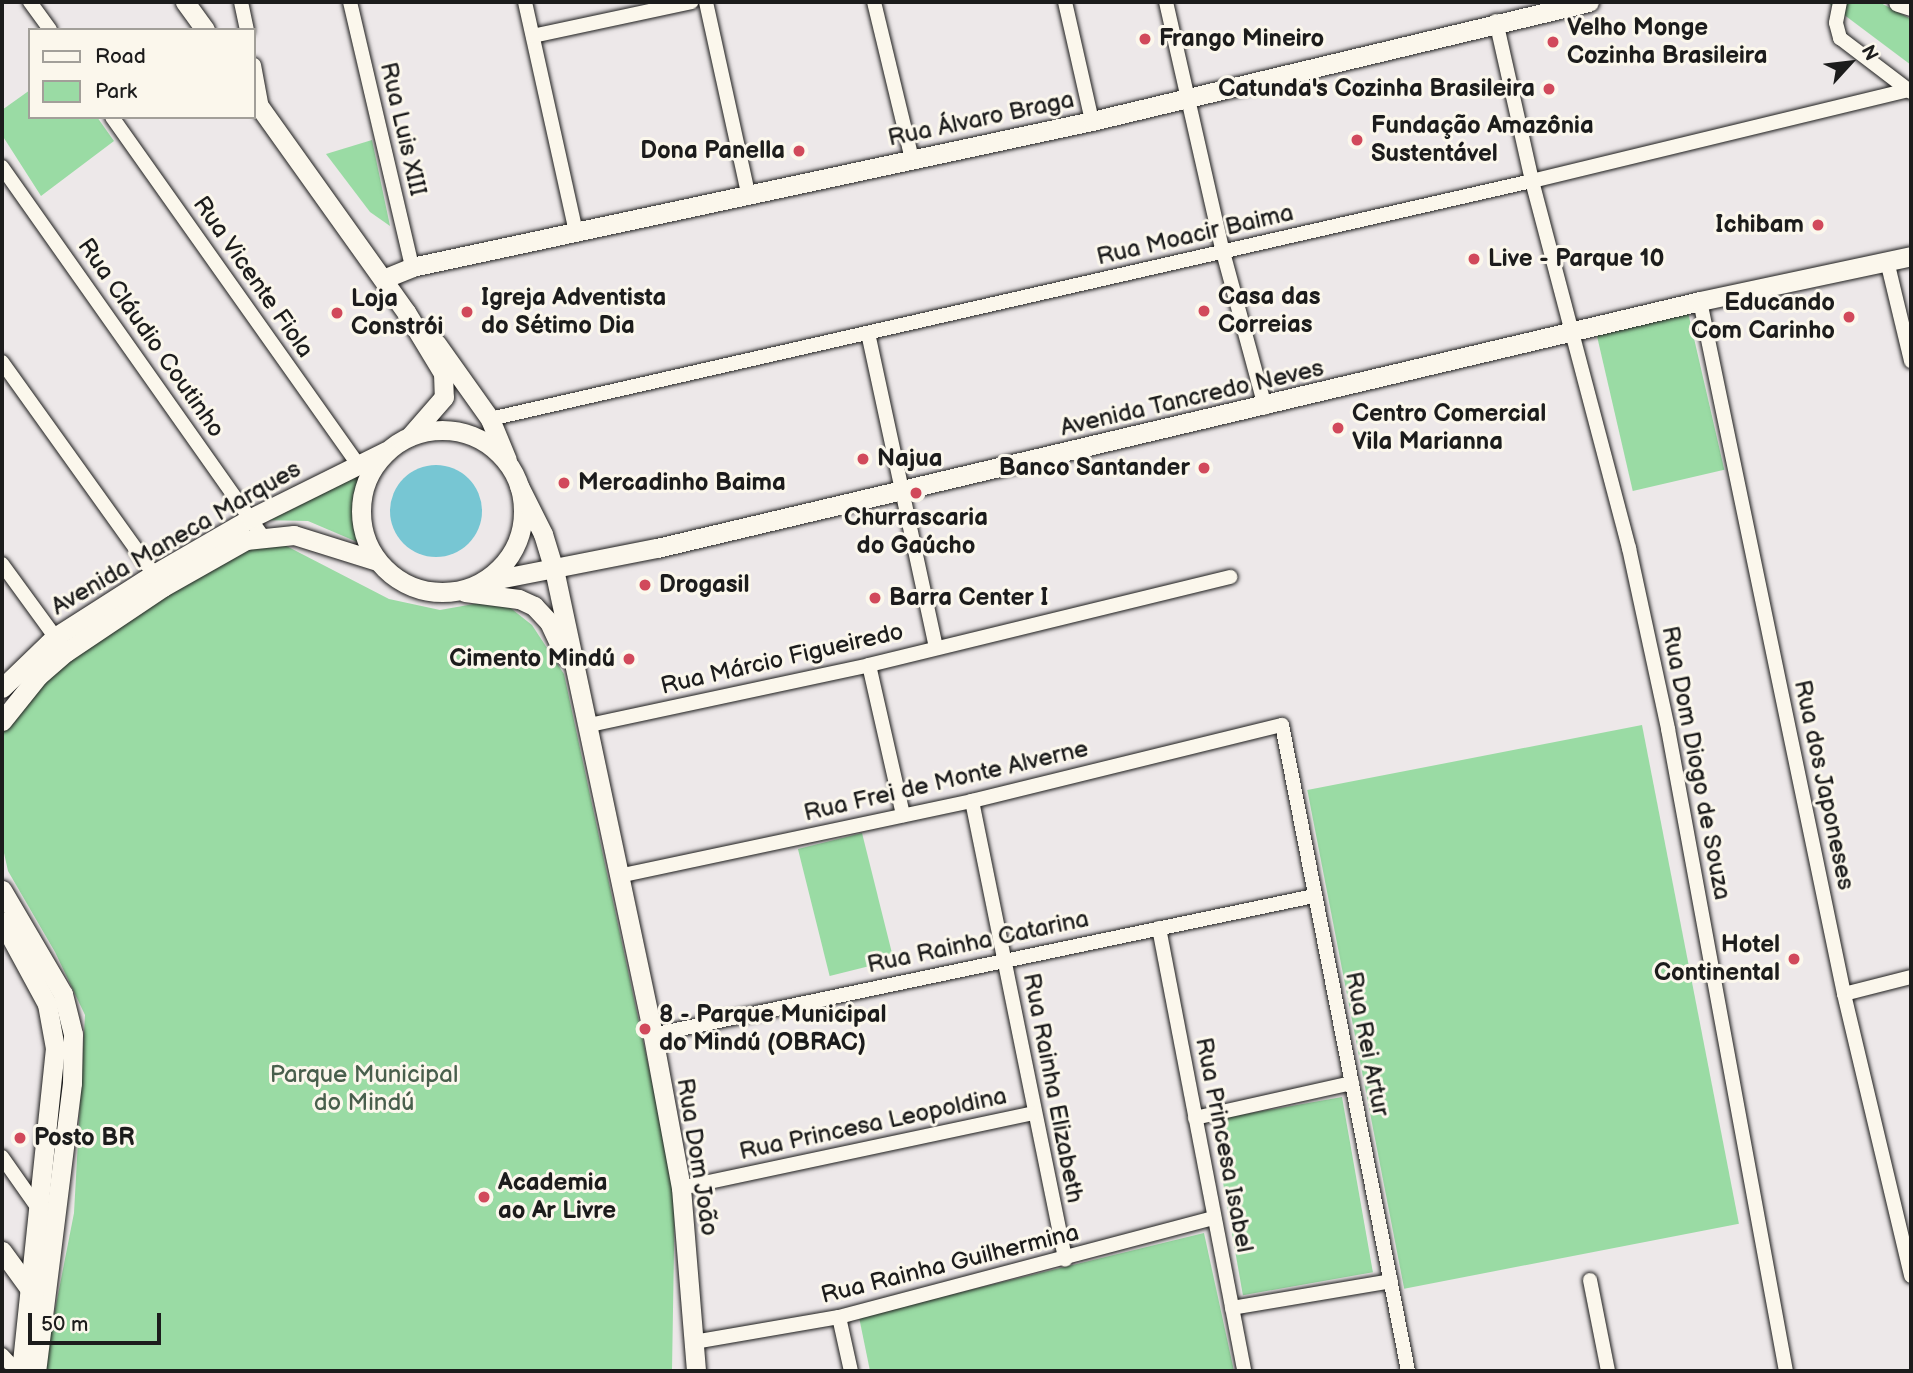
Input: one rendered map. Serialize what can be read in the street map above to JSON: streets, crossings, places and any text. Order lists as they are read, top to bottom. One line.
{"streets":{"main road":["Rua Álvaro Braga","Avenida Tancredo Neves","Avenida Maneca Marques","Rua Dom João"],"street":["Rua Luis XIII","Rua Moacir Baima","Rua Vicente Fiola","Rua Cláudio Coutinho","Rua Márcio Figueiredo","Rua Dom Diogo de Souza","Rua Frei de Monte Alverne","Rua dos Japoneses","Rua Rainha Catarina","Rua Rei Artur","Rua Rainha Elizabeth","Rua Princesa Leopoldina","Rua Princesa Isabel","Rua Rainha Guilhermina"]},"crossings":[["Rua Álvaro Braga","Rua Luis XIII"],["Rua Álvaro Braga","Rua Dom Diogo de Souza"],["Rua Moacir Baima","Rua Dom Diogo de Souza"],["Rua Moacir Baima","Rua Dom João"],["Rua Vicente Fiola","Avenida Maneca Marques"],["Rua Cláudio Coutinho","Avenida Maneca Marques"],["Avenida Tancredo Neves","Avenida Maneca Marques"],["Avenida Tancredo Neves","Rua Dom Diogo de Souza"],["Avenida Tancredo Neves","Rua dos Japoneses"],["Avenida Tancredo Neves","Rua Dom João"],["Avenida Maneca Marques","Rua Dom João"],["Rua Márcio Figueiredo","Rua Dom João"],["Rua Frei de Monte Alverne","Rua Rei Artur"],["Rua Frei de Monte Alverne","Rua Rainha Elizabeth"],["Rua Frei de Monte Alverne","Rua Dom João"],["Rua Rainha Catarina","Rua Rei Artur"],["Rua Rainha Catarina","Rua Rainha Elizabeth"],["Rua Rainha Catarina","Rua Princesa Isabel"],["Rua Rainha Catarina","Rua Dom João"],["Rua Rainha Elizabeth","Rua Princesa Leopoldina"],["Rua Rainha Elizabeth","Rua Rainha Guilhermina"],["Rua Princesa Leopoldina","Rua Dom João"],["Rua Princesa Isabel","Rua Rainha Guilhermina"],["Rua Dom João","Rua Rainha Guilhermina"]],"parks":["Parque Municipal do Mindú"],"places":["Frango Mineiro","Velho Monge Cozinha Brasileira","Catunda's Cozinha Brasileira","Fundação Amazônia Sustentável","Dona Panella","Ichibam","Live - Parque 10","Casa das Correias","Igreja Adventista do Sétimo Dia","Loja Constrói","Educando Com Carinho","Centro Comercial Vila Marianna","Najua","Banco Santander","Mercadinho Baima","Churrascaria do Gaúcho","Drogasil","Barra Center I","Cimento Mindú","Hotel Continental","8 - Parque Municipal do Mindú (OBRAC)","Posto BR","Academia ao Ar Livre"],"legend":["Road","Park"],"scale_bar":"50 m","north":"top right"}
